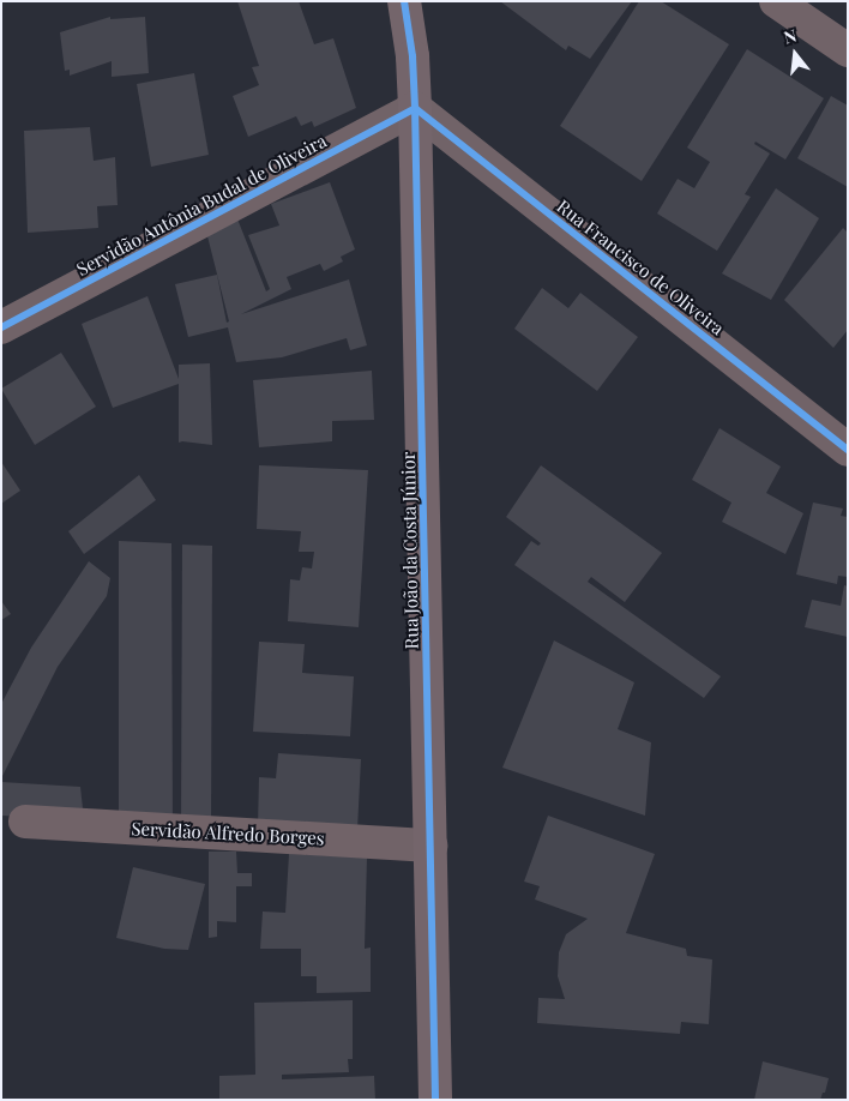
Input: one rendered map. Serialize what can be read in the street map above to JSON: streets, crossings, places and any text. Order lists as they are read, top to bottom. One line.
{"streets":{"main road":["Rua João da Costa Júnior"],"street":["Servidão Antônia Budal de Oliveira","Rua Francisco de Oliveira","Servidão Alfredo Borges"]},"crossings":[["Servidão Antônia Budal de Oliveira","Rua Francisco de Oliveira"],["Servidão Antônia Budal de Oliveira","Rua João da Costa Júnior"],["Rua Francisco de Oliveira","Rua João da Costa Júnior"],["Rua João da Costa Júnior","Servidão Alfredo Borges"]],"north":"top"}
